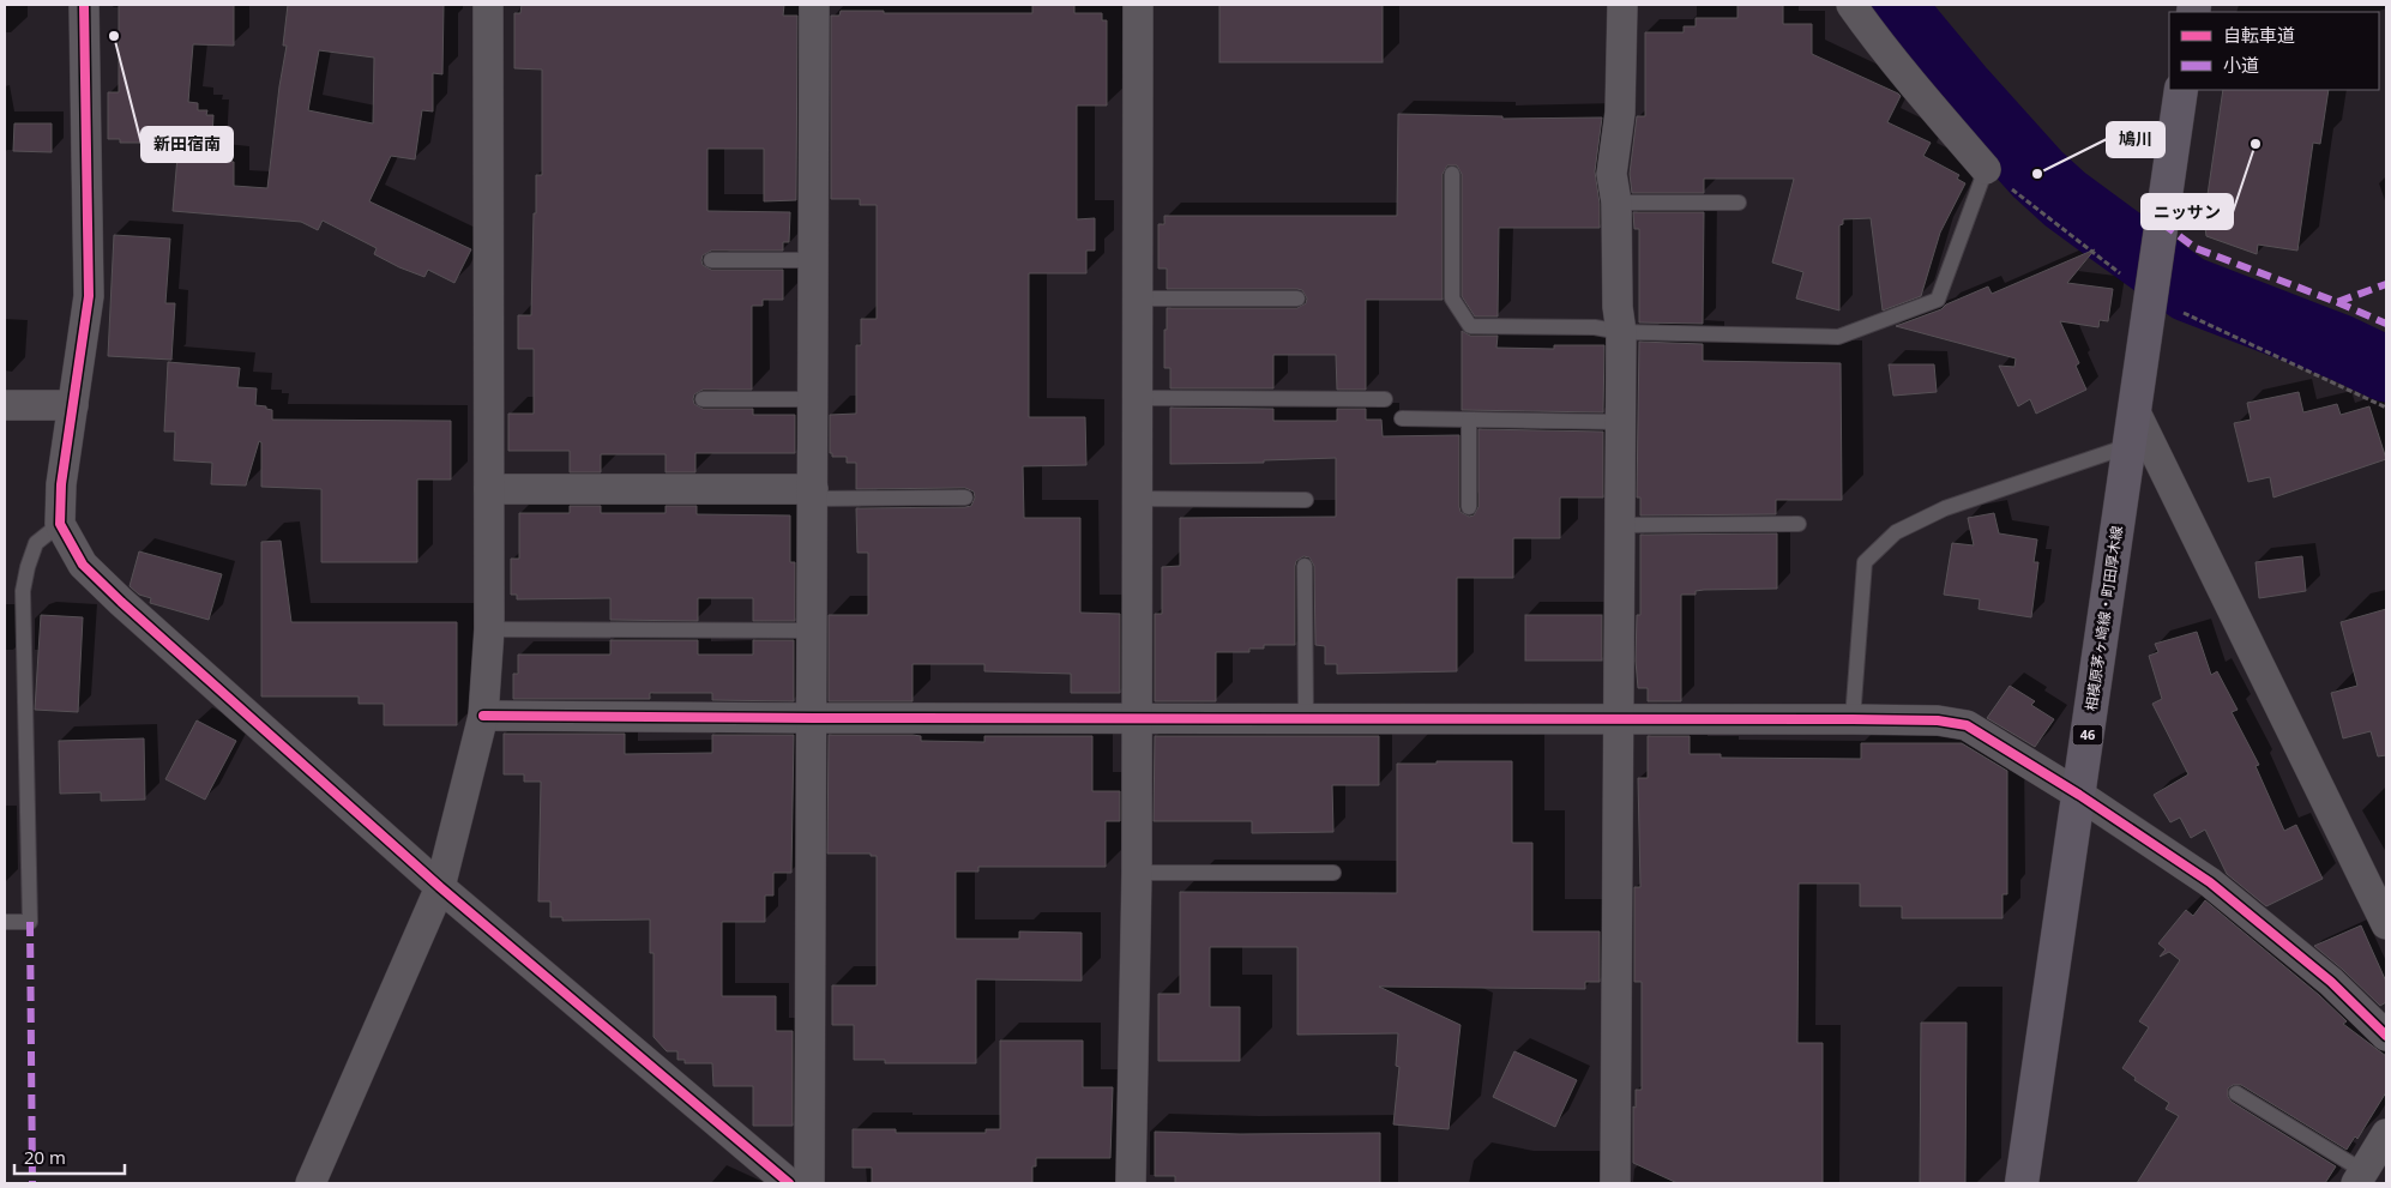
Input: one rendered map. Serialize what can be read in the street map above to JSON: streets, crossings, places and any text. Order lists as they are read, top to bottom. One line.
{"streets":{"main road":["相模原茅ヶ崎線・町田厚木線","46"]},"places":["新田宿南","ニッサン","鳩川"],"legend":["自転車道","小道"],"scale_bar":"20 m"}
